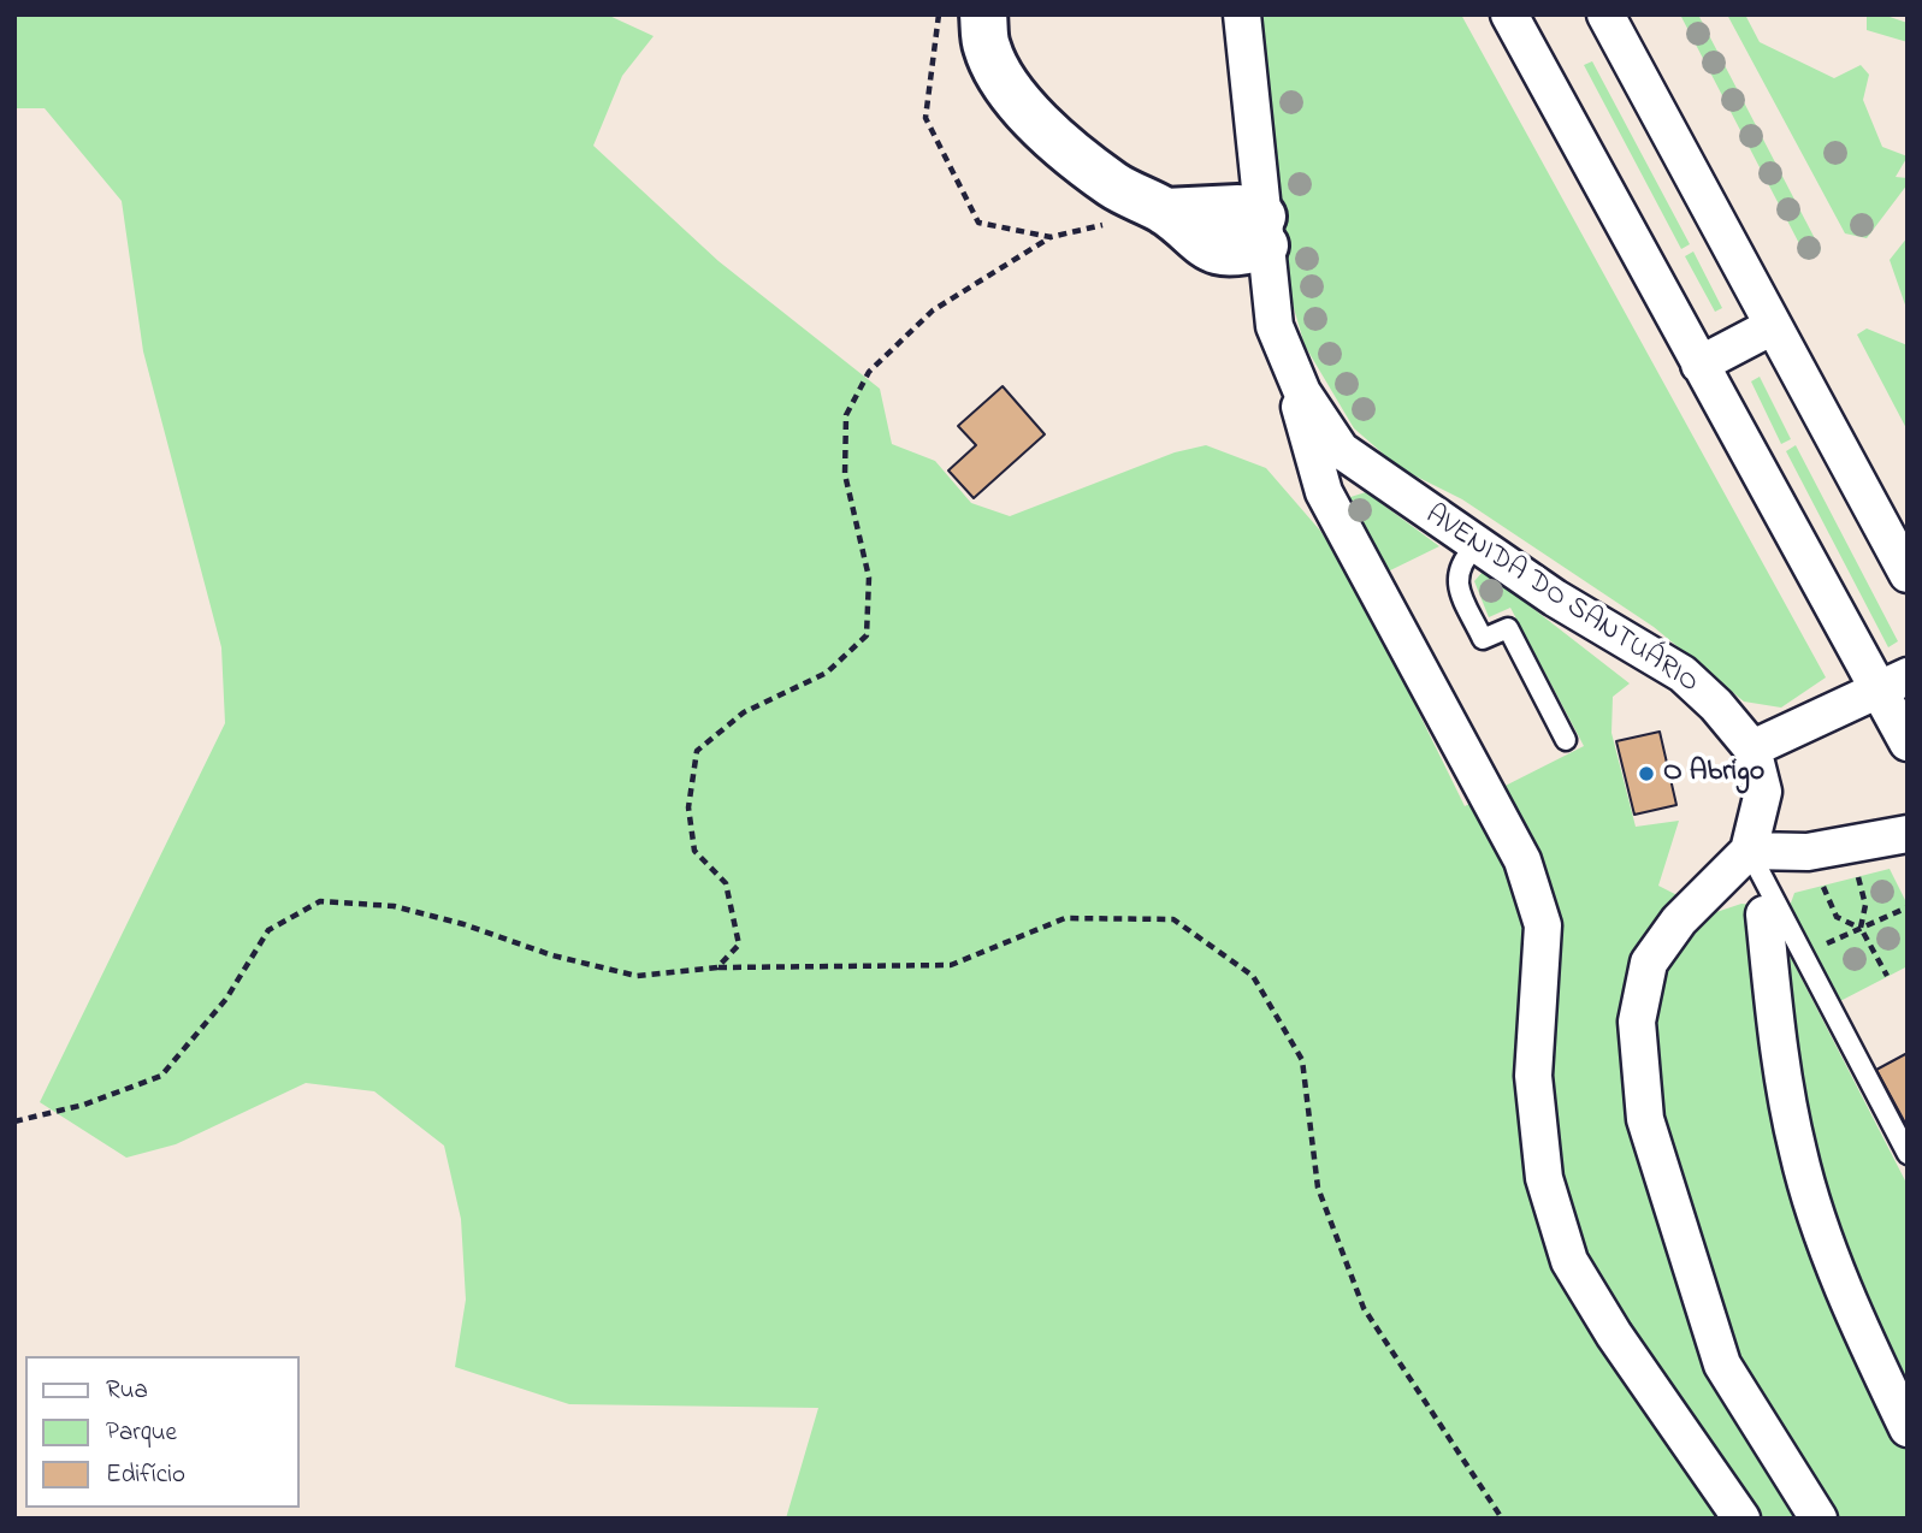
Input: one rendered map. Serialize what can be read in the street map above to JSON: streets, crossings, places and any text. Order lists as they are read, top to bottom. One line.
{"streets":{"street":["AVENIDA DO SANTUÁRIO"]},"places":["O Abrigo"],"legend":["Rua","Parque","Edifício"]}
